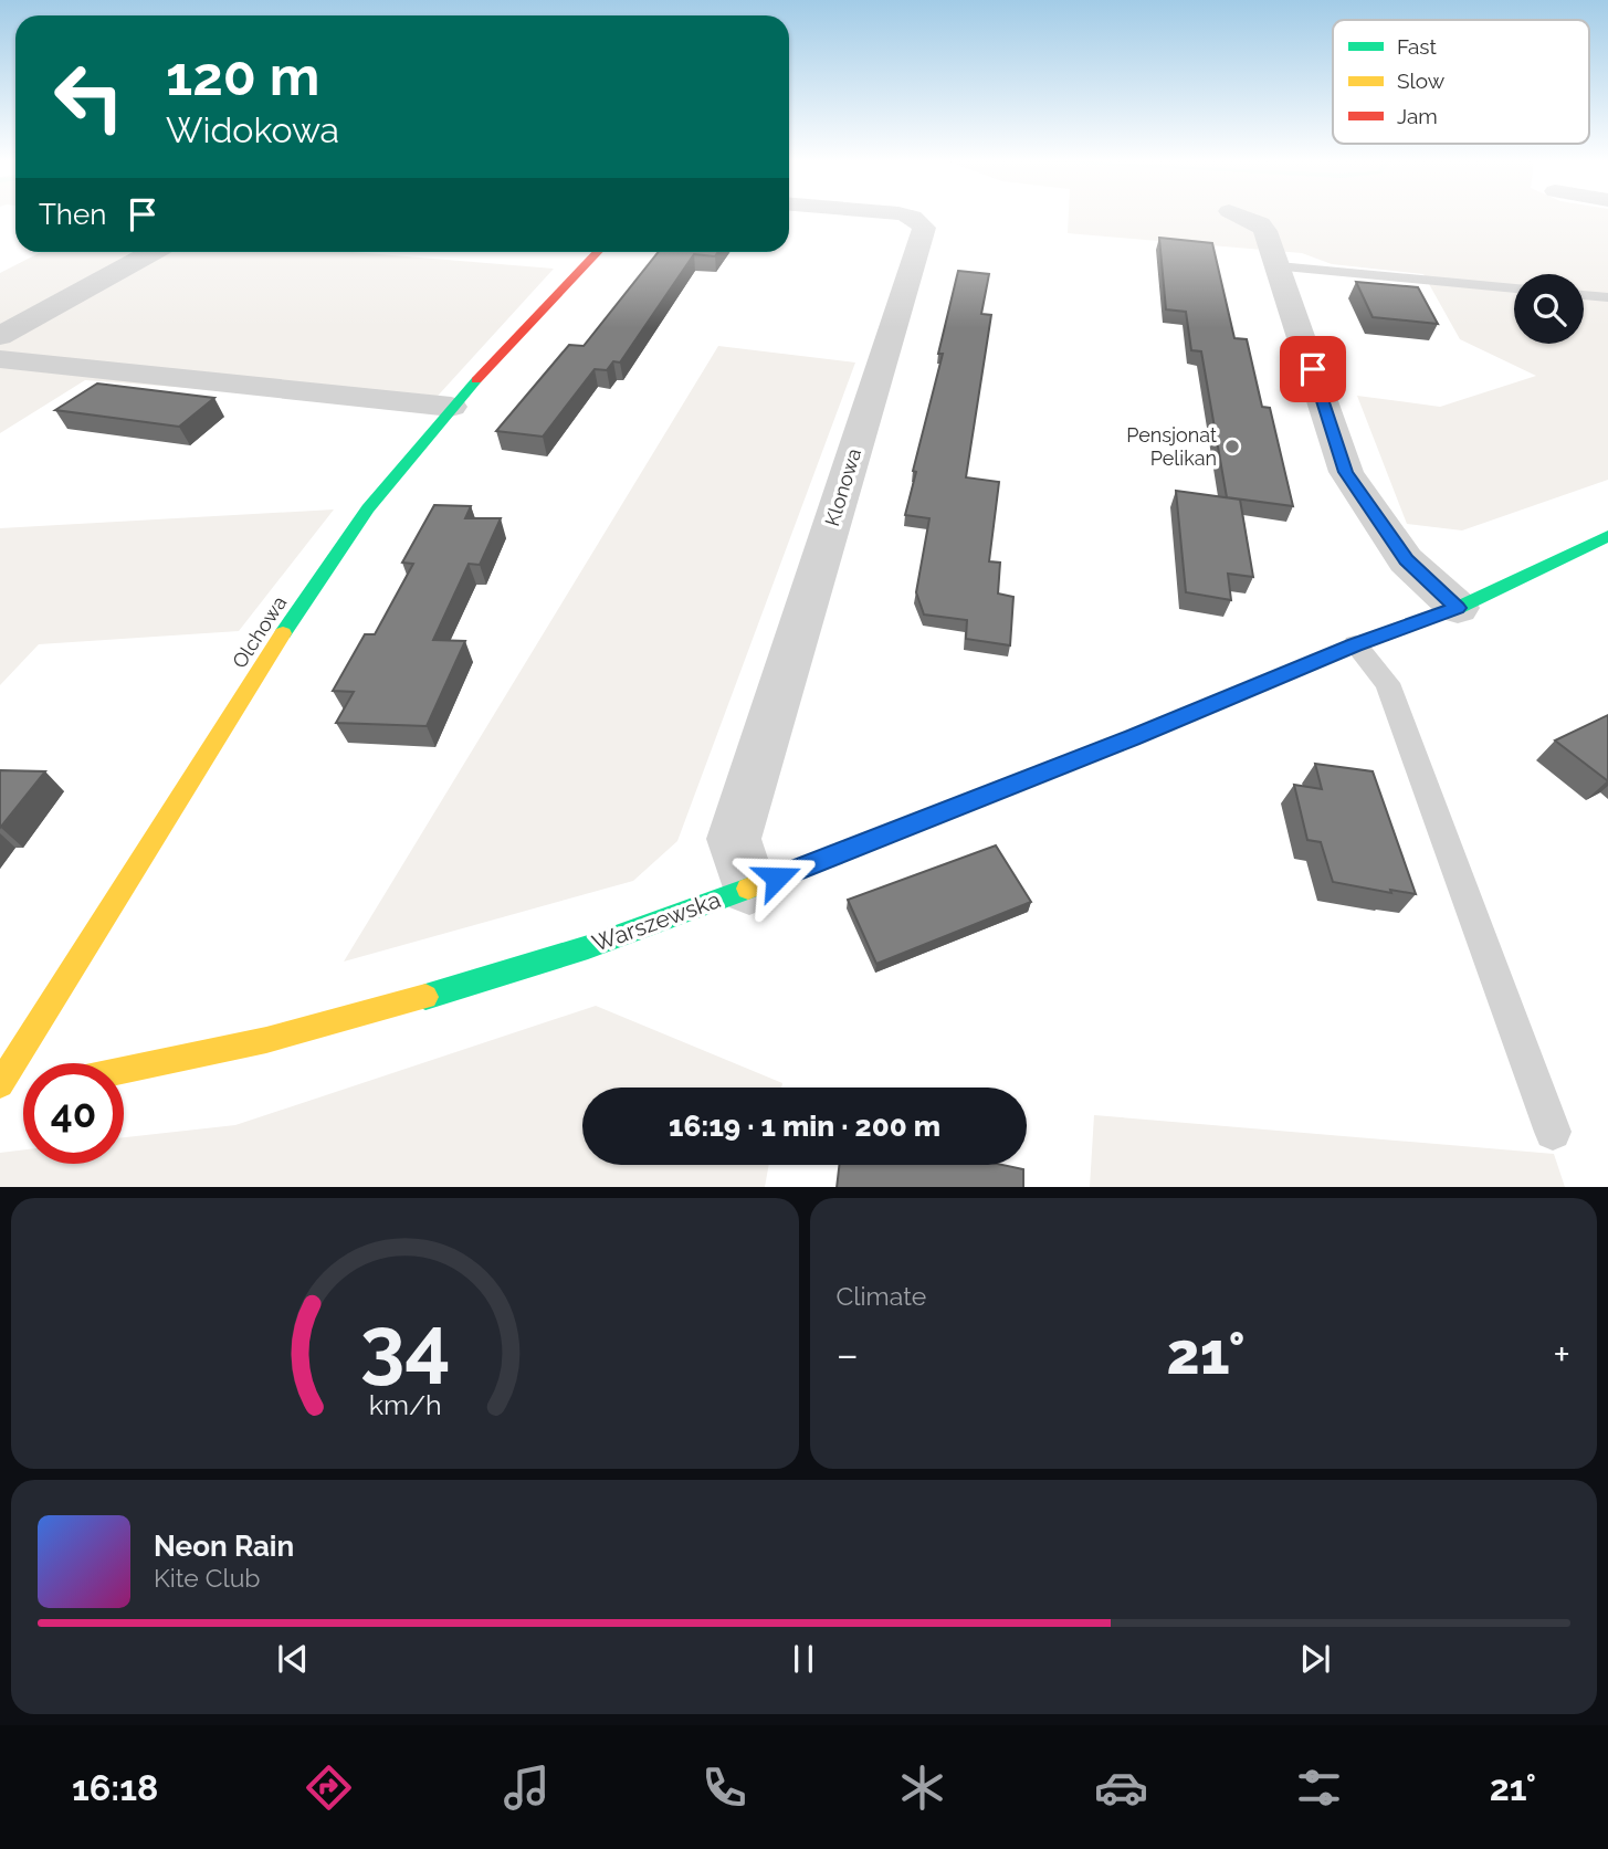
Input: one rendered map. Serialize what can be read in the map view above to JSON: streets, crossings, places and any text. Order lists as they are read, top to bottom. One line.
{"streets":{"street":["Klonowa","Olchowa","Warszewska"]},"crossings":[["Klonowa","Warszewska"]],"places":["Pensjonat Pelikan"],"legend":["Fast","Slow","Jam"],"page":{"turn":["120 m","Widokowa"],"then":"Then","limit":"40","trip":"16:19 · 1 min · 200 m","tile":"Climate","heat":["−","21°","+"],"song":["Neon Rain","Kite Club"],"tabs":["16:18","21°"],"gauge":["34","km/h"]}}
